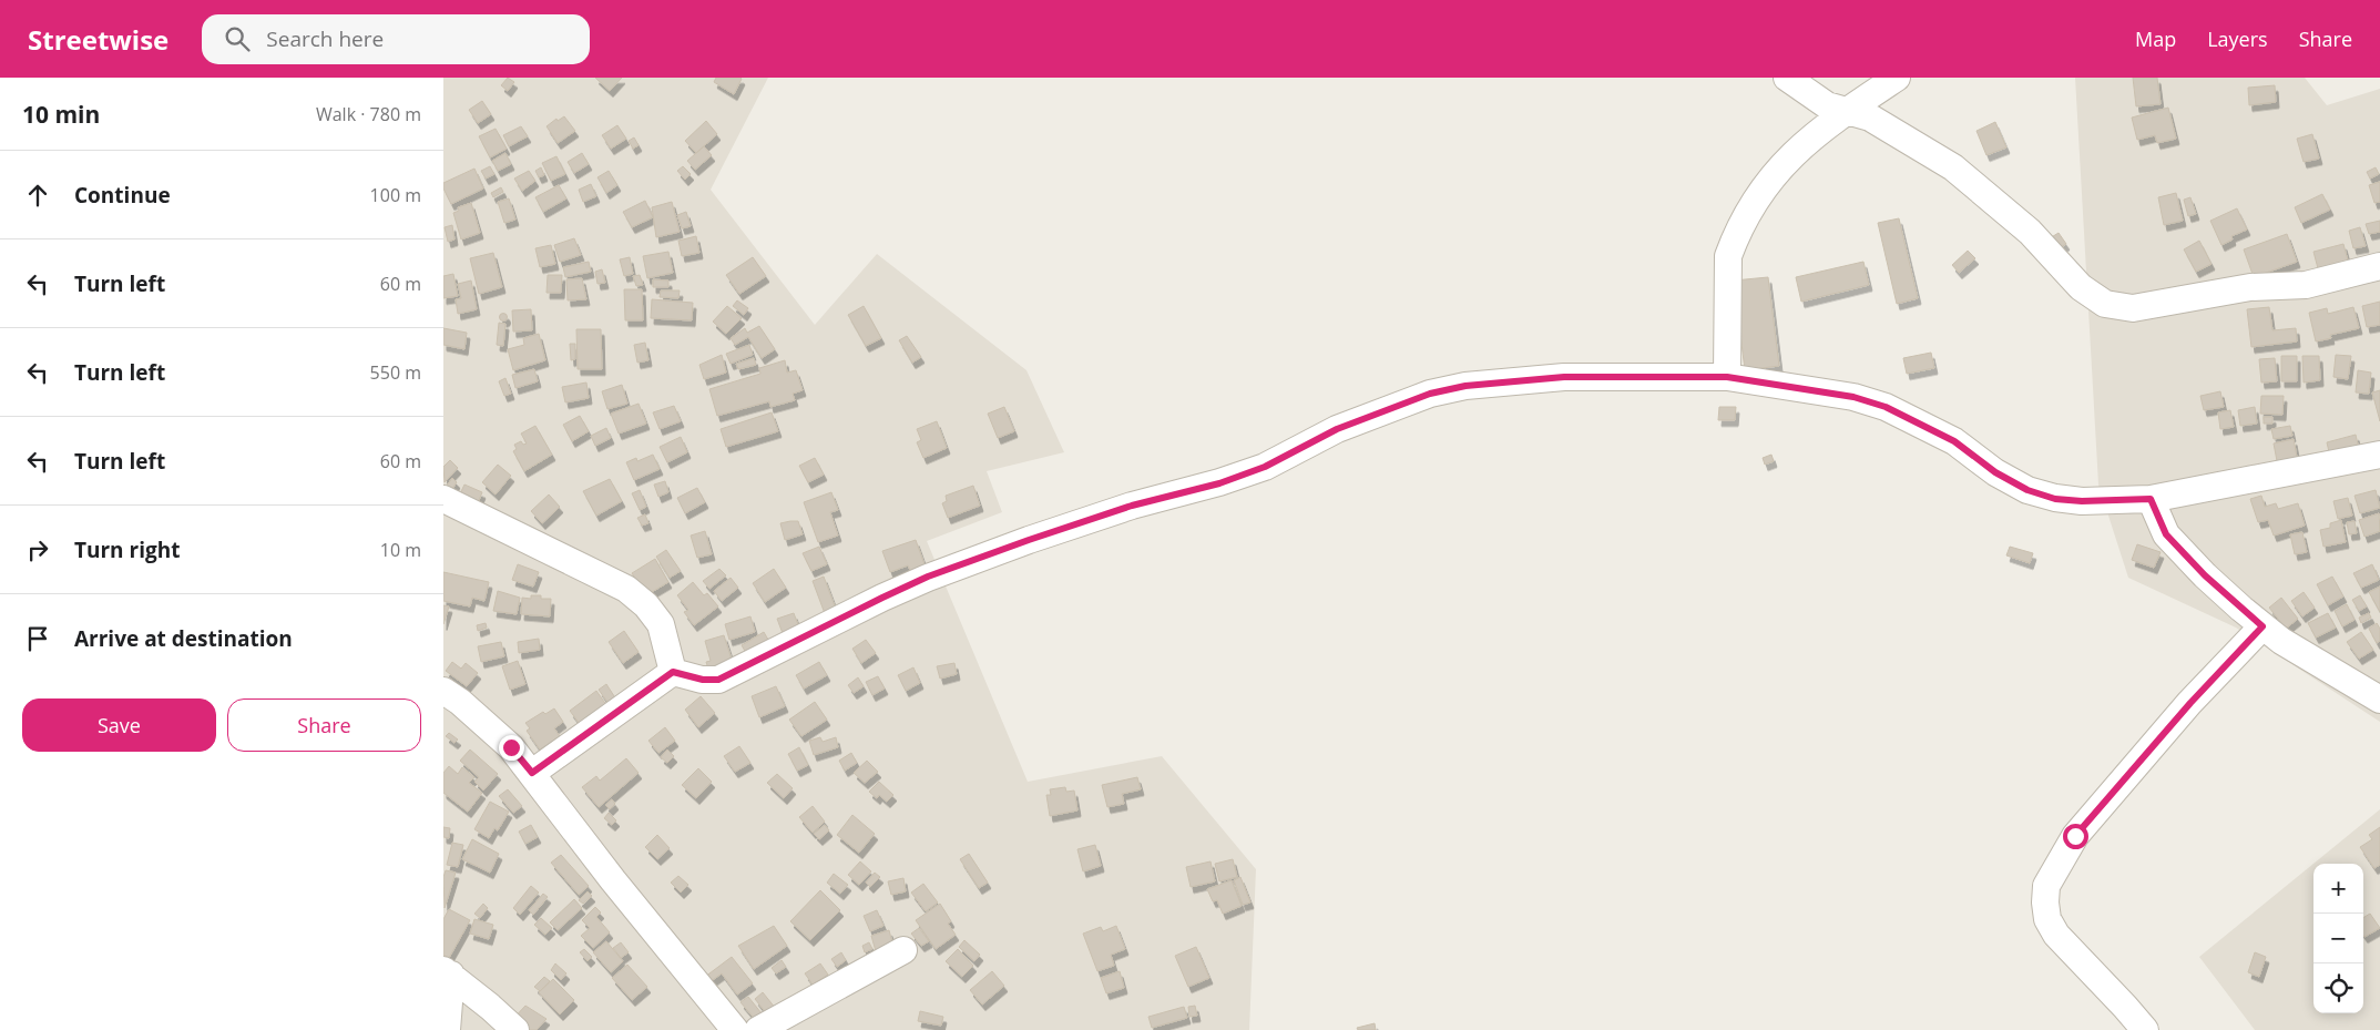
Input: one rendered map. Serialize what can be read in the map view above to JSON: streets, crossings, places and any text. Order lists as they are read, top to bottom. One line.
{"page":{"header":"Streetwise","search":"Search here","nav":["Map","Layers","Share"],"heading":["10 min","Walk · 780 m"],"list":[["Continue","100 m"],["Turn left","60 m"],["Turn left","550 m"],["Turn left","60 m"],["Turn right","10 m"],"Arrive at destination"],"buttons":["Save","Share"],"map_buttons":["+","−"]}}
